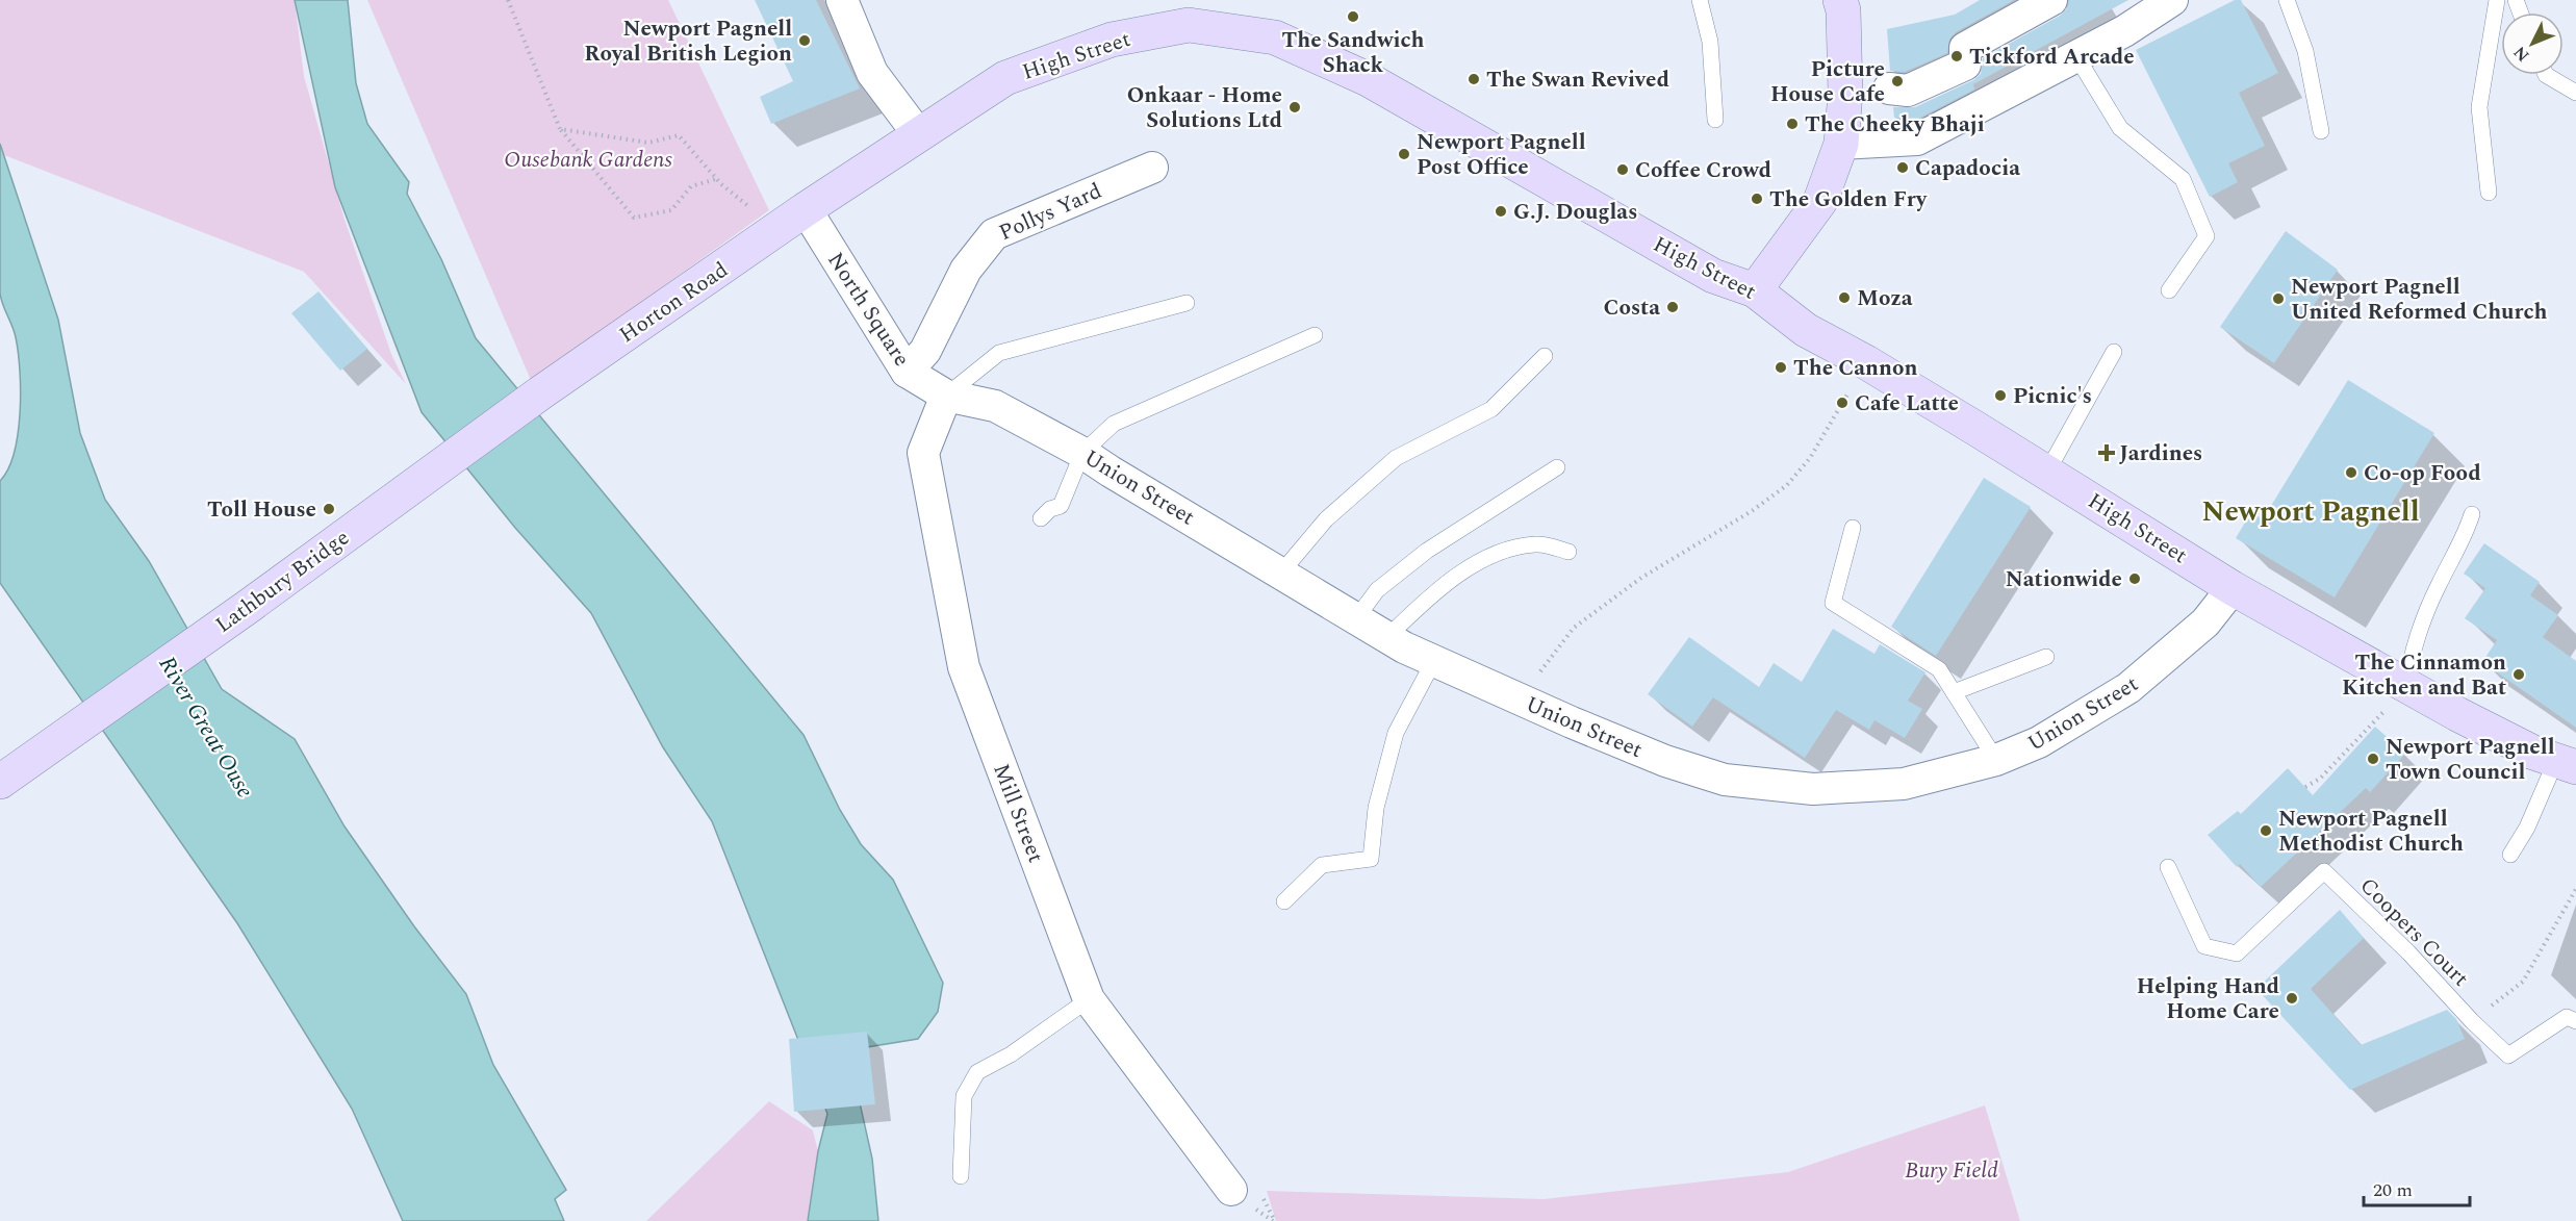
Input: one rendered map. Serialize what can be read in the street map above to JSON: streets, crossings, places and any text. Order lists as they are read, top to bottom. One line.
{"streets":{"main road":["High Street","Horton Road","Lathbury Bridge"],"street":["Pollys Yard","North Square","Union Street","Mill Street"],"lane":["Coopers Court"]},"crossings":[["High Street","Horton Road"],["High Street","North Square"],["High Street","Union Street"],["Pollys Yard","North Square"],["Horton Road","North Square"],["Horton Road","Lathbury Bridge"],["North Square","Union Street"],["North Square","Mill Street"],["Union Street","Mill Street"]],"districts":["Newport Pagnell"],"water":["River Great Ouse"],"parks":["Ousebank Gardens","Bury Field"],"places":{"other":["The Sandwich Shack","Newport Pagnell Royal British Legion","Tickford Arcade","The Swan Revived","Picture House Cafe","Onkaar - Home Solutions Ltd","The Cheeky Bhaji","Newport Pagnell Post Office","Capadocia","Coffee Crowd","The Golden Fry","G.J. Douglas","Moza","Newport Pagnell United Reformed Church","Costa","The Cannon","Picnic's","Cafe Latte","Co-op Food","Toll House","Nationwide","The Cinnamon Kitchen and Bat","Newport Pagnell Town Council","Newport Pagnell Methodist Church","Helping Hand Home Care"],"health":["Jardines"]},"scale_bar":"20 m","north":"bottom left"}
